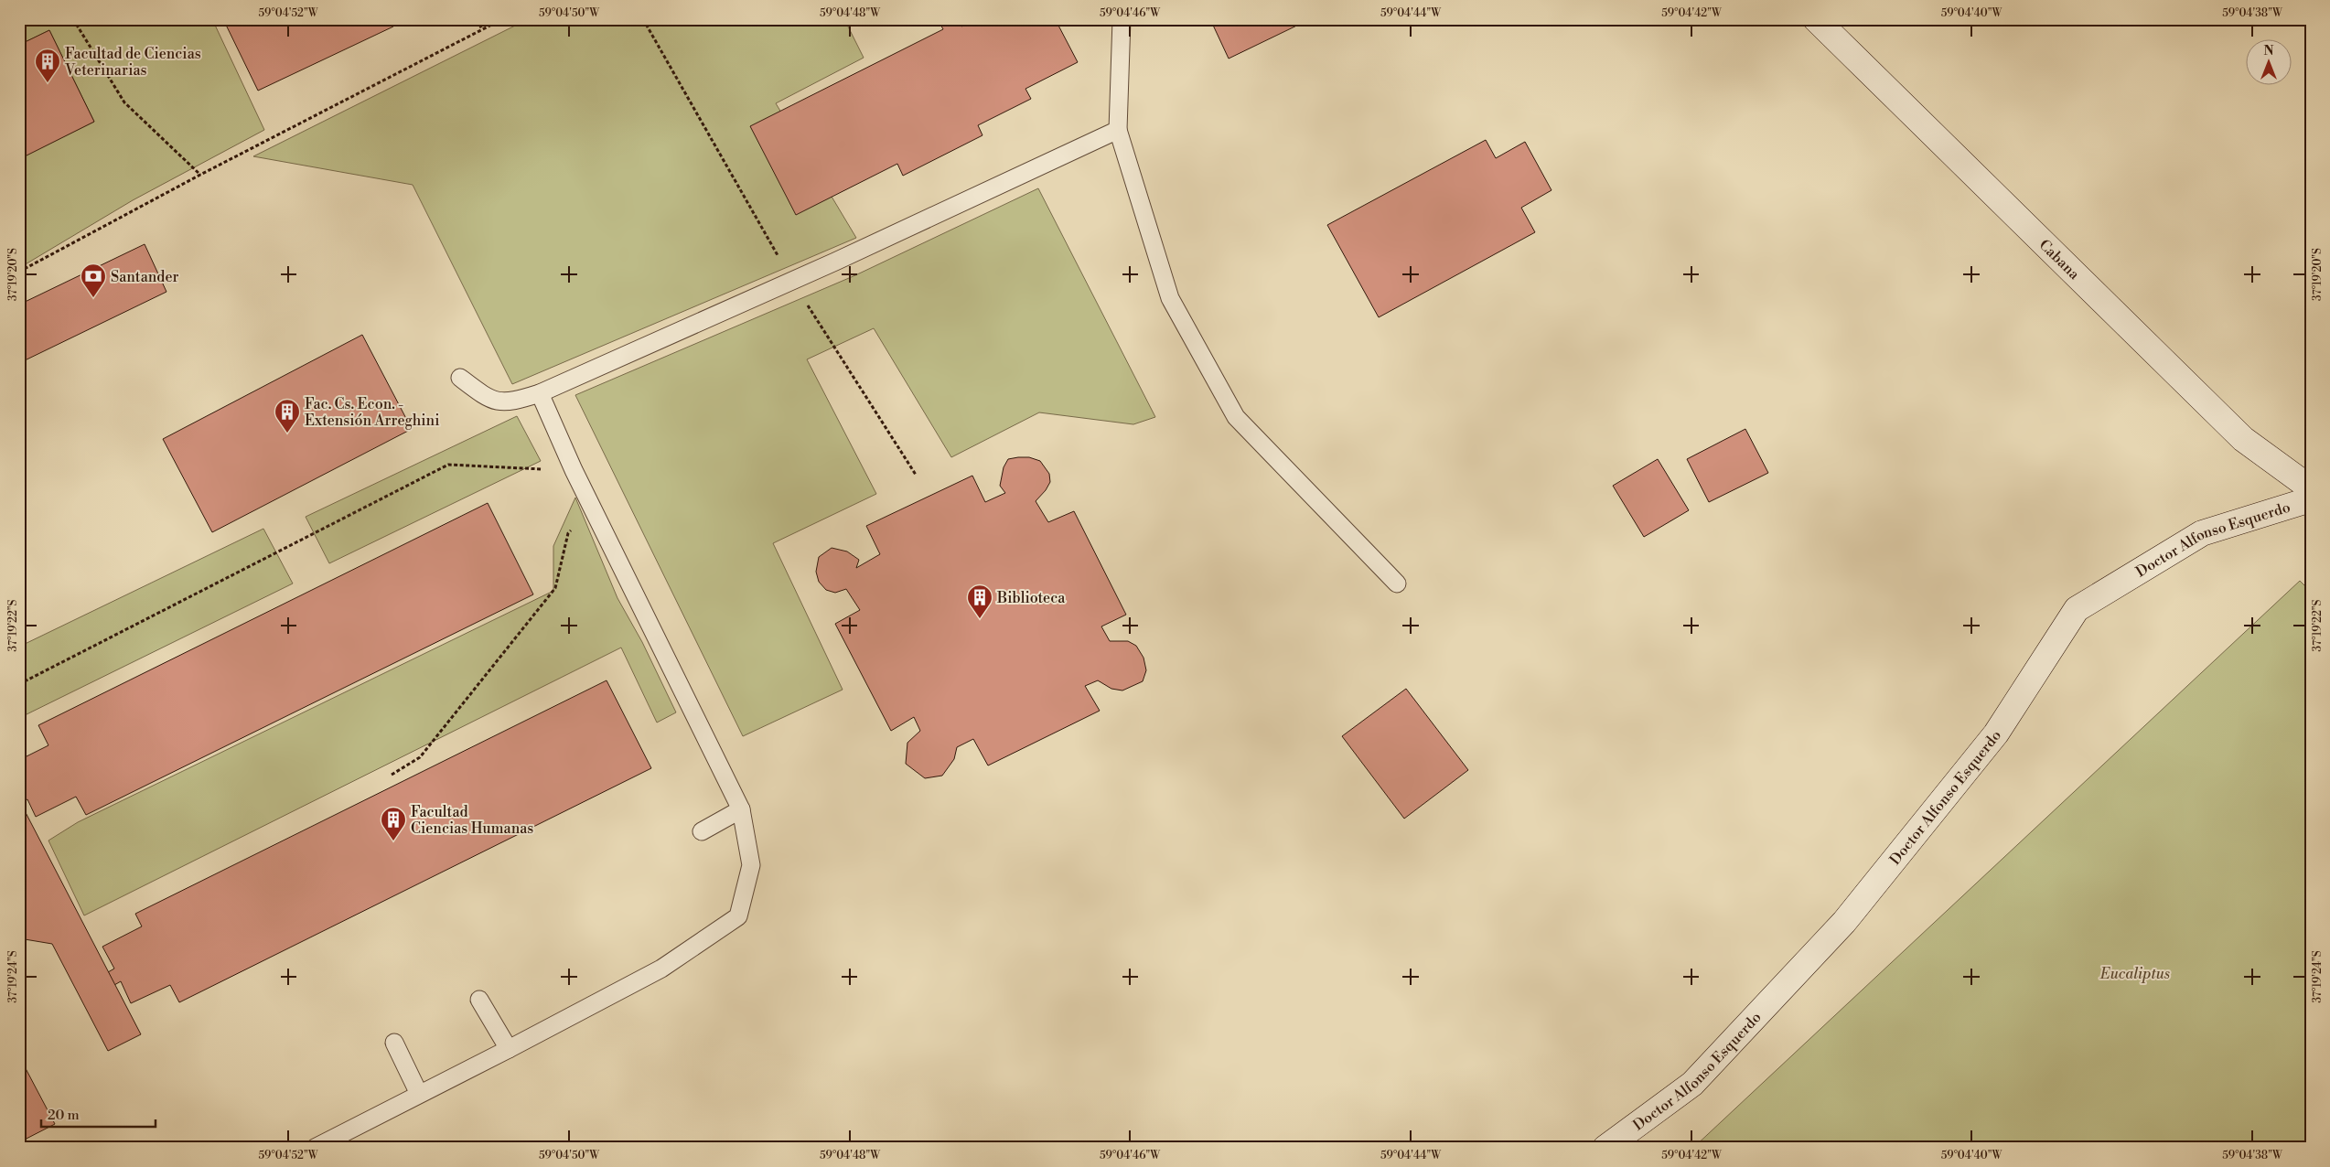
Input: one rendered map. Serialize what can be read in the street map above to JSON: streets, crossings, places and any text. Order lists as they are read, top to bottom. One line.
{"streets":{"street":["Cabana","Doctor Alfonso Esquerdo"]},"parks":["Eucaliptus"],"places":{"building":["Facultad de Ciencias Veterinarias","Fac. Cs. Econ. - Extensión Arreghini","Biblioteca","Facultad Ciencias Humanas"],"bank":["Santander"]},"scale_bar":"20 m","north":"top","coordinates":["59°04'52\"W","59°04'50\"W","59°04'48\"W","59°04'46\"W","59°04'44\"W","59°04'42\"W","59°04'40\"W","59°04'38\"W","37°19'20\"S","37°19'22\"S","37°19'24\"S"]}
